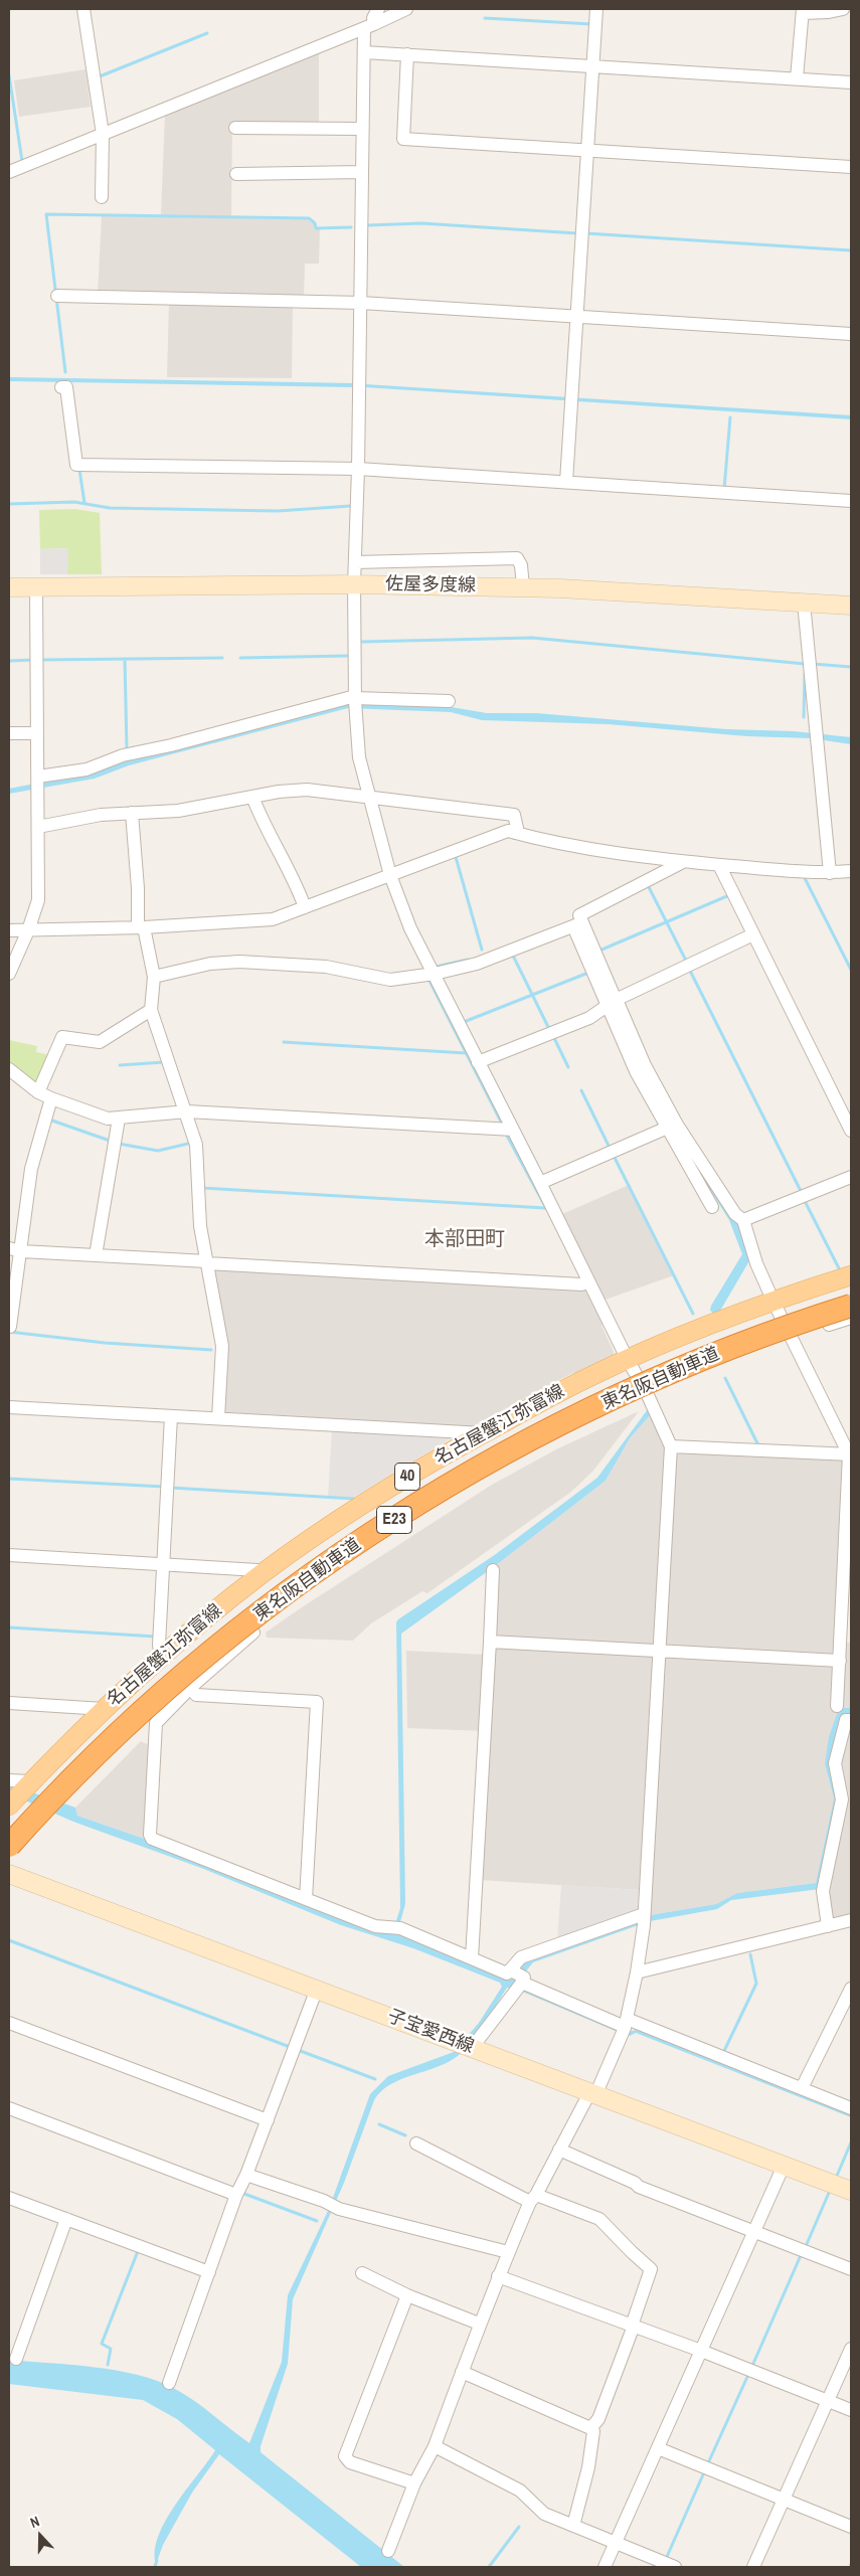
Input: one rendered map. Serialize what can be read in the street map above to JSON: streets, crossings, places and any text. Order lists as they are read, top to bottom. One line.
{"streets":{"highway":["東名阪自動車道","E23"],"main road":["佐屋多度線","名古屋蟹江弥富線","40","子宝愛西線"]},"districts":["本部田町"],"north":"top"}
